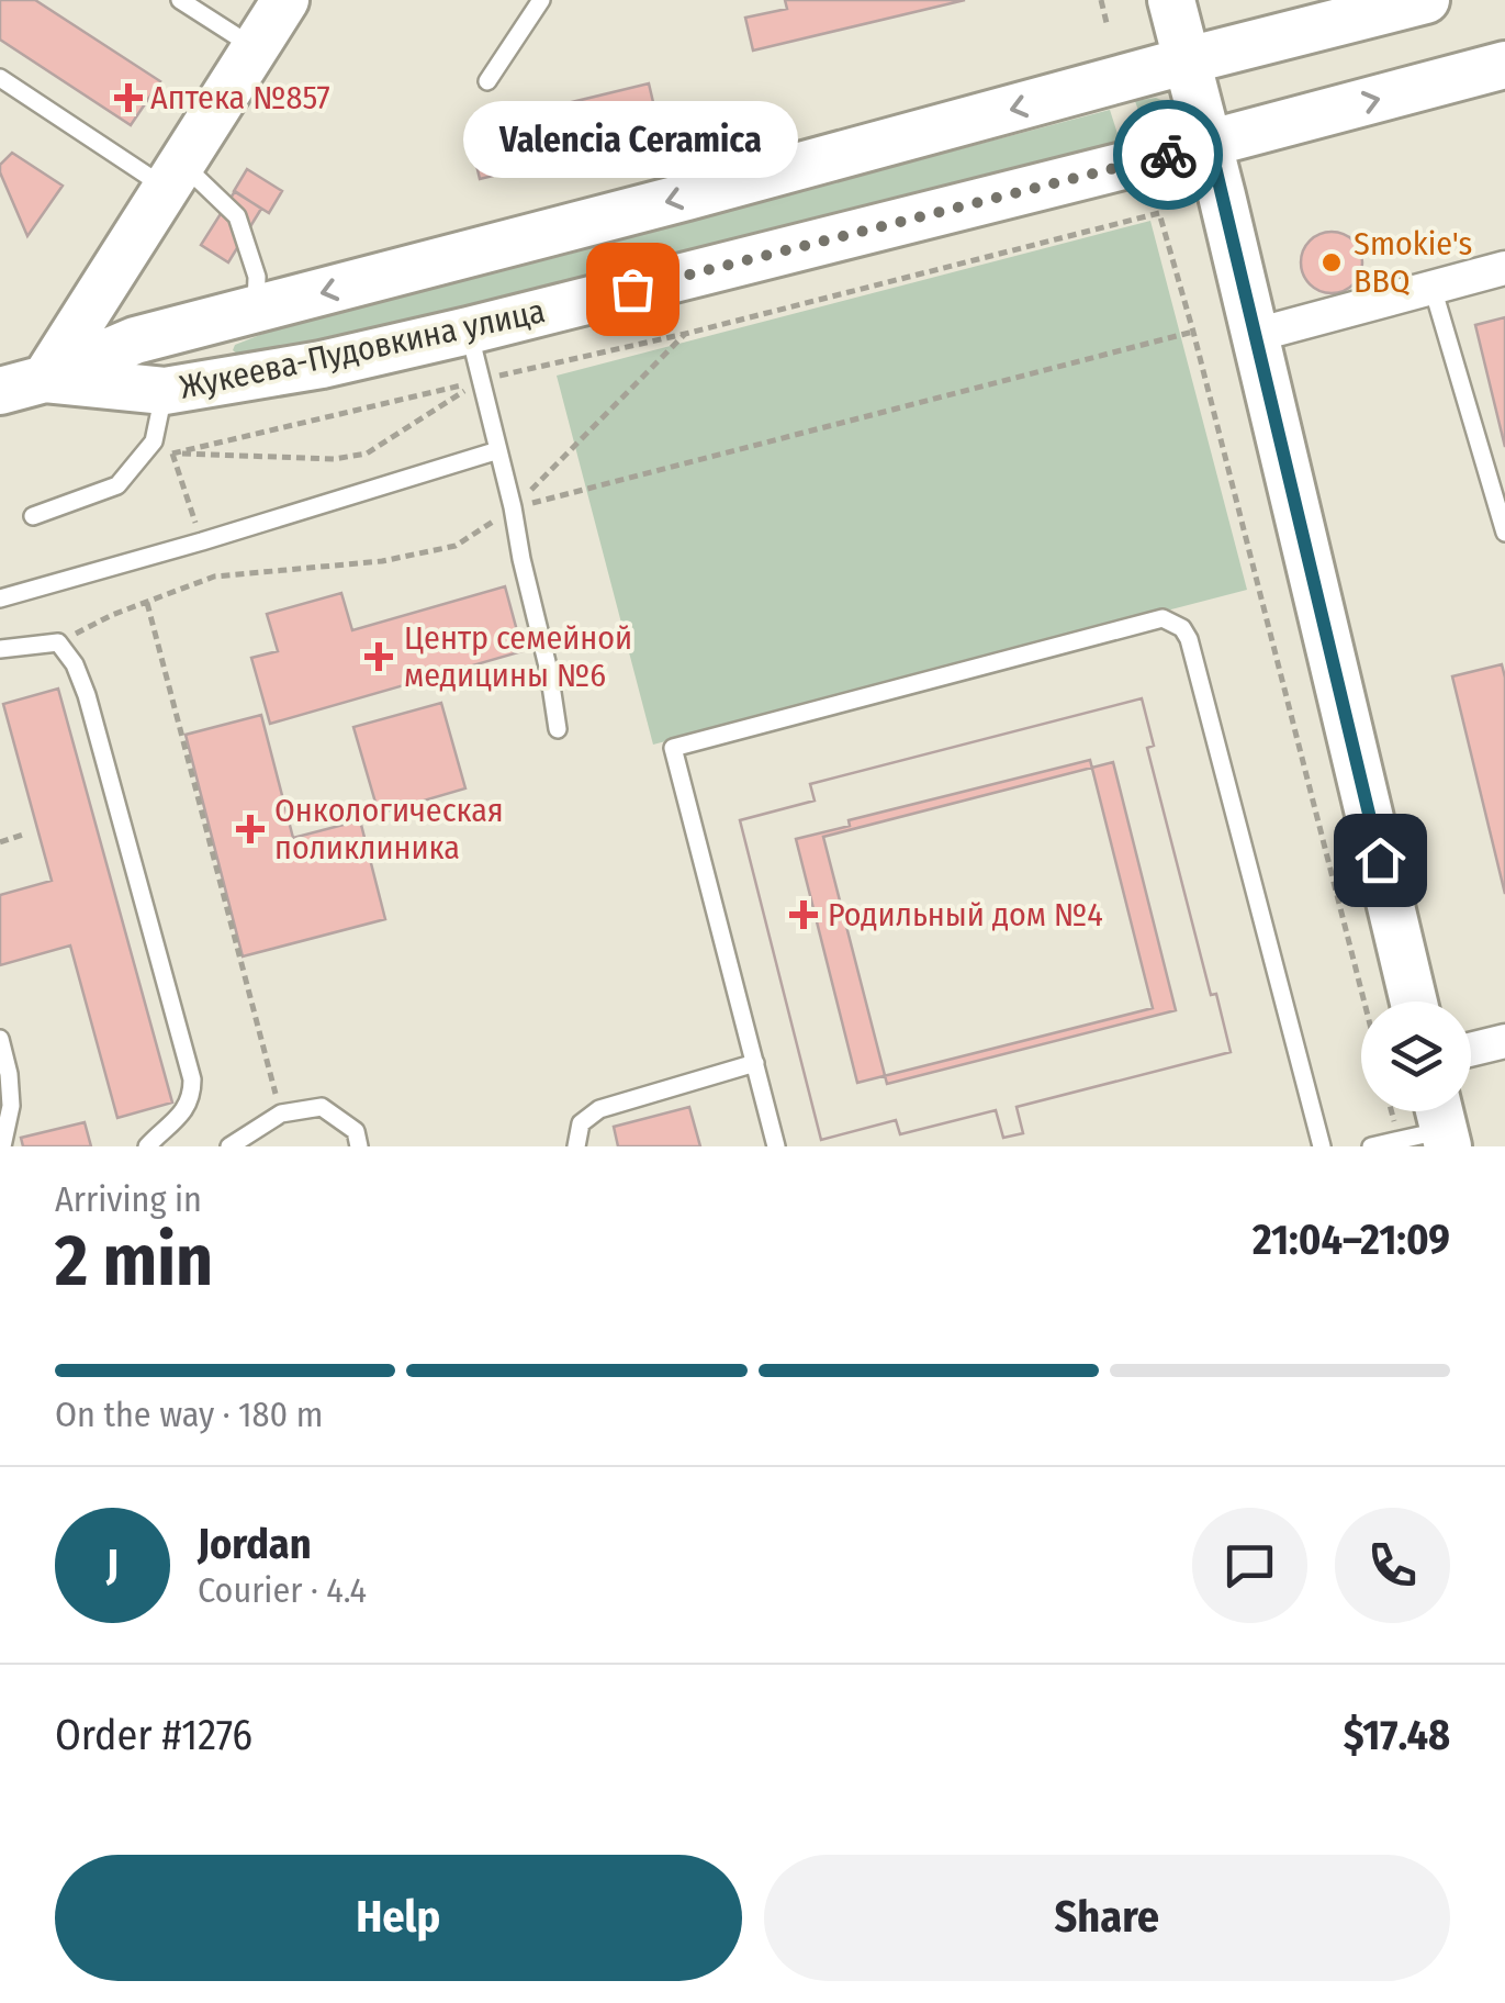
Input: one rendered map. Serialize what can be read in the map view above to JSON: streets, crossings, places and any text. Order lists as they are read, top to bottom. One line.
{"streets":{"main road":["Жукеева-Пудовкина улица"]},"places":{"health":["Аптека №857","Центр семейной медицины №6","Онкологическая поликлиника","Родильный дом №4"],"other":["Smokie's BBQ","Valencia Ceramica"]},"page":{"bubble":"Valencia Ceramica","heading":["2 min","Arriving in","21:04–21:09"],"panel":["Jordan","Courier · 4.4","Order #1276","$17.48"],"bar":"On the way · 180 m","round":"J","buttons":["Help","Share"]}}
